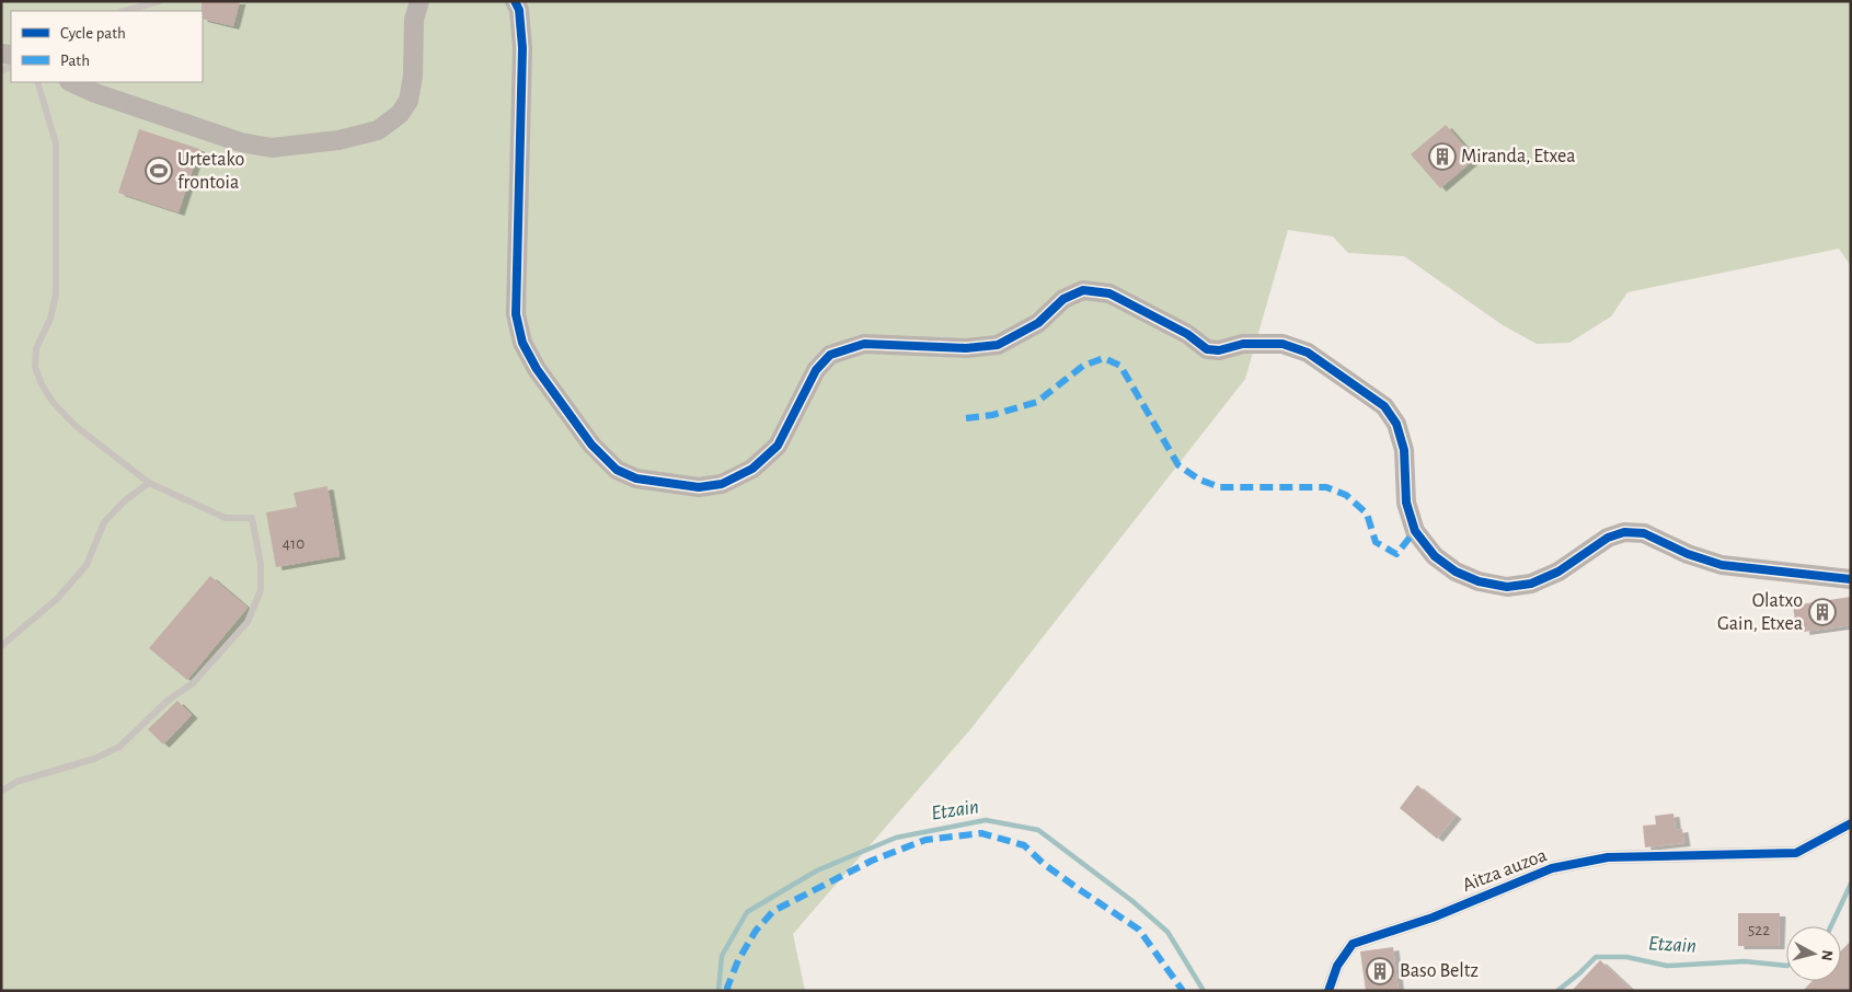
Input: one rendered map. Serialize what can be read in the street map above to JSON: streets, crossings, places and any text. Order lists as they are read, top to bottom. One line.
{"streets":{"street":["Aitza auzoa"]},"water":["Etzain"],"places":{"building":["Miranda, Etxea","Olatxo Gain, Etxea","Baso Beltz"],"sports":["Urtetako frontoia"]},"house_numbers":["410","522"],"legend":["Cycle path","Path"],"north":"right"}
